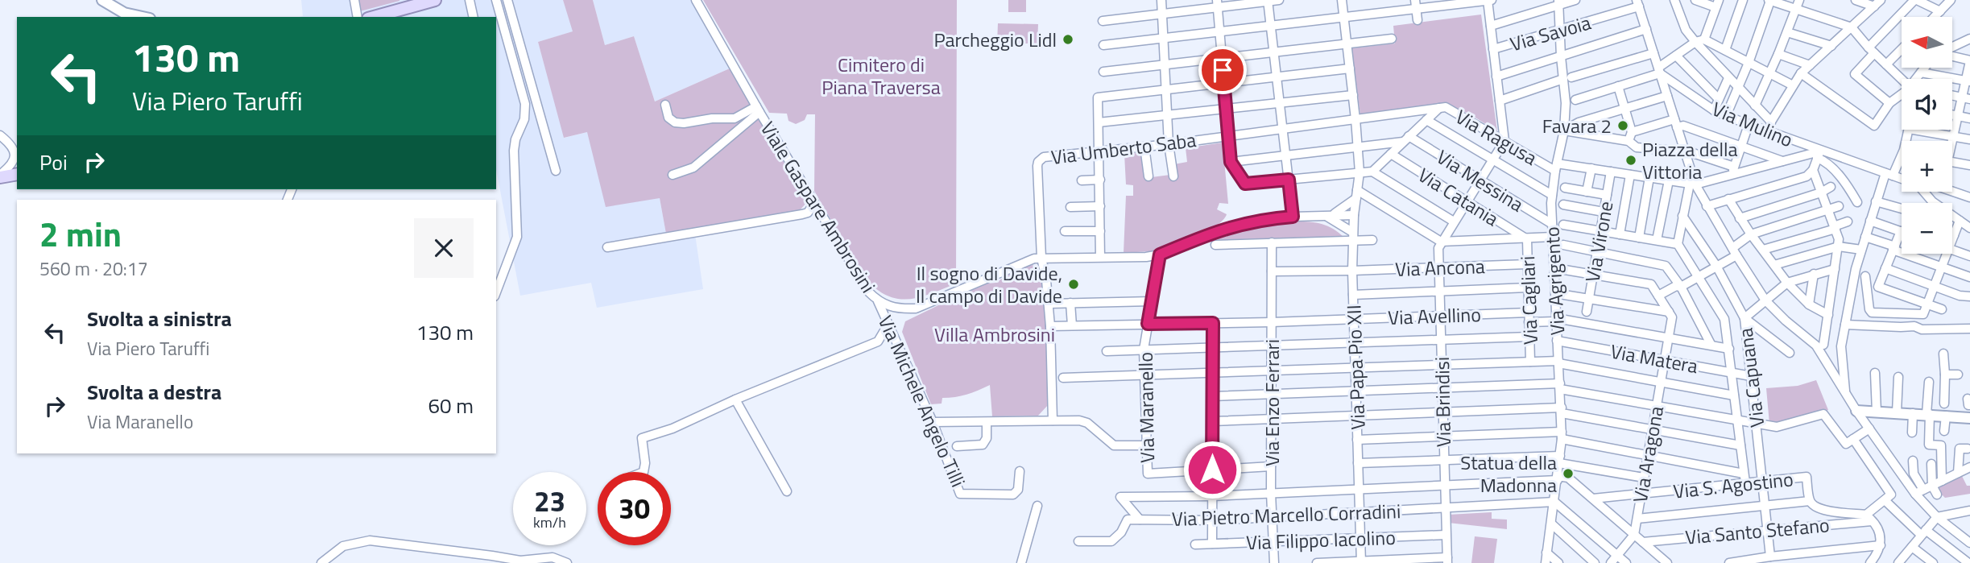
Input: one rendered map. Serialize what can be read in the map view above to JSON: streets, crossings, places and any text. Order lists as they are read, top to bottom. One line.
{"streets":{"street":["Via Savoia","Via Mulino","Via Ragusa","Via Umberto Saba","Via Messina","Via Catania","Viale Gaspare Ambrosini","Via Virone","Via Ancona","Via Agrigento","Via Cagliari","Via Avellino","Via Matera","Via Papa Pio XII","Via Capuana","Via Michele Angelo Tilli","Via Brindisi","Via Enzo Ferrari","Via Maranello","Via Aragona","Via S. Agostino","Via Pietro Marcello Corradini","Via Santo Stefano","Via Filippo Iacolino"]},"crossings":[["Via Savoia","Via Agrigento"],["Via Ragusa","Via Umberto Saba"],["Via Ragusa","Via Messina"],["Via Ragusa","Via Catania"],["Via Ragusa","Via Agrigento"],["Via Umberto Saba","Viale Gaspare Ambrosini"],["Via Umberto Saba","Via Papa Pio XII"],["Via Messina","Via Agrigento"],["Via Catania","Via Cagliari"],["Viale Gaspare Ambrosini","Via Papa Pio XII"],["Viale Gaspare Ambrosini","Via Michele Angelo Tilli"],["Viale Gaspare Ambrosini","Via Maranello"],["Via Ancona","Via Cagliari"],["Via Ancona","Via Papa Pio XII"],["Via Ancona","Via Brindisi"],["Via Ancona","Via Enzo Ferrari"],["Via Agrigento","Via Matera"],["Via Agrigento","Via Pietro Marcello Corradini"],["Via Cagliari","Via Avellino"],["Via Avellino","Via Papa Pio XII"],["Via Avellino","Via Brindisi"],["Via Avellino","Via Enzo Ferrari"],["Via Avellino","Via Maranello"],["Via Matera","Via Capuana"],["Via Matera","Via Aragona"],["Via Papa Pio XII","Via Pietro Marcello Corradini"],["Via Papa Pio XII","Via Filippo Iacolino"],["Via Capuana","Via S. Agostino"],["Via Capuana","Via Santo Stefano"],["Via Brindisi","Via Pietro Marcello Corradini"],["Via Brindisi","Via Filippo Iacolino"],["Via Enzo Ferrari","Via Maranello"],["Via Enzo Ferrari","Via Pietro Marcello Corradini"],["Via Enzo Ferrari","Via Filippo Iacolino"],["Via Aragona","Via S. Agostino"]],"parks":["Cimitero di Piana Traversa","Villa Ambrosini"],"places":["Parcheggio Lidl","Favara 2","Piazza della Vittoria","Il sogno di Davide, Il campo di Davide","Statua della Madonna"],"north":"left","page":{"map_buttons":["+","−"],"turn":["130 m","Via Piero Taruffi"],"then":"Poi","heading":["2 min","560 m · 20:17"],"list":[{"name":"Svolta a sinistra","note":"Via Piero Taruffi","value":"130 m"},{"name":"Svolta a destra","note":"Via Maranello","value":"60 m"}],"speed":"23 km/h","limit":"30"}}
